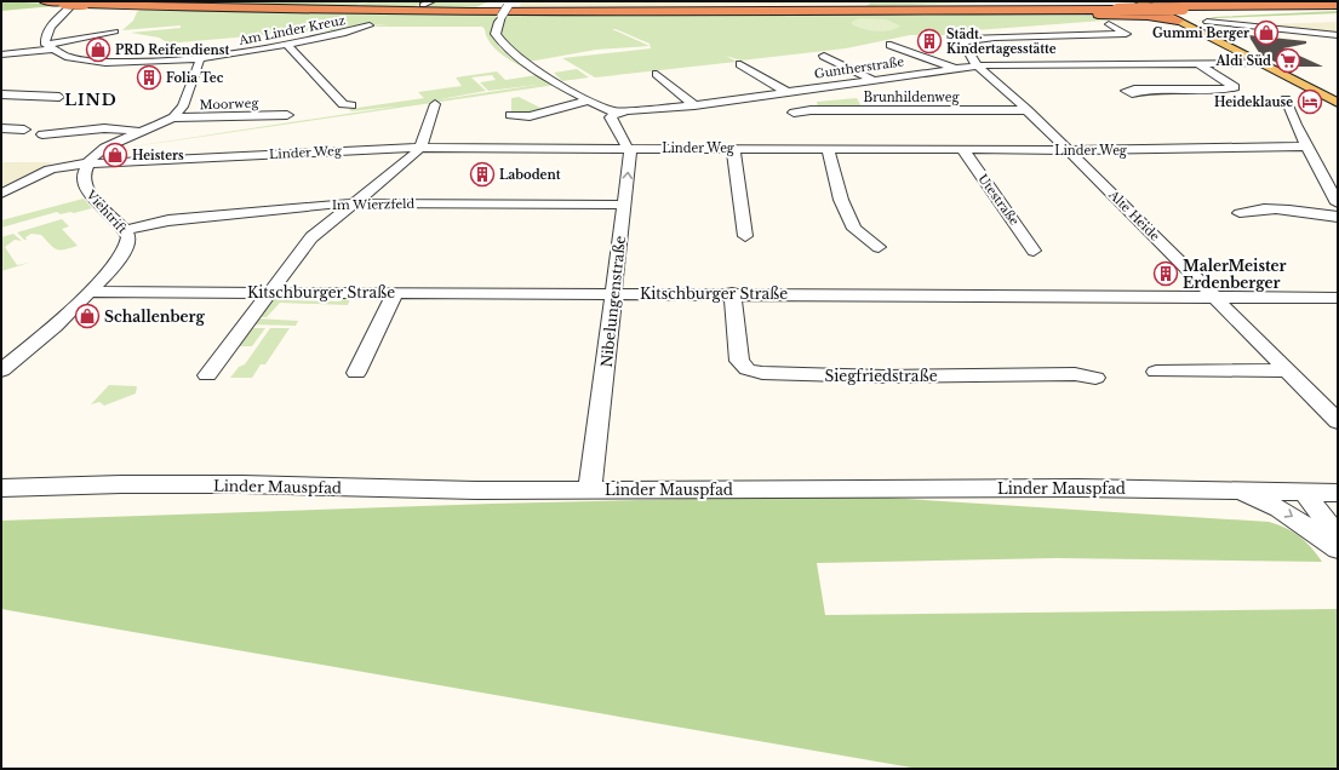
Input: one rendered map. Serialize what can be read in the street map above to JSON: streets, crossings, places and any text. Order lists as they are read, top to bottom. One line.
{"streets":{"street":["Am Linder Kreuz","Guntherstraße","Brunhildenweg","Moorweg","Linder Weg","Utestraße","Im Wierzfeld","Viehtrift","Alte Heide","Kitschburger Straße","Nibelungenstraße","Siegfriedstraße","Linder Mauspfad"]},"crossings":[["Guntherstraße","Alte Heide"],["Guntherstraße","Nibelungenstraße"],["Brunhildenweg","Alte Heide"],["Linder Weg","Utestraße"],["Linder Weg","Viehtrift"],["Linder Weg","Alte Heide"],["Linder Weg","Nibelungenstraße"],["Im Wierzfeld","Viehtrift"],["Im Wierzfeld","Nibelungenstraße"],["Viehtrift","Kitschburger Straße"],["Alte Heide","Kitschburger Straße"],["Kitschburger Straße","Nibelungenstraße"],["Kitschburger Straße","Siegfriedstraße"],["Nibelungenstraße","Linder Mauspfad"]],"districts":["LIND"],"places":{"shop":["Gummi Berger","PRD Reifendienst","Heisters","Schallenberg"],"building":["Städt. Kindertagesstätte","Folia Tec","Labodent","MalerMeister Erdenberger"],"supermarket":["Aldi Süd"],"hotel":["Heideklause"]}}
